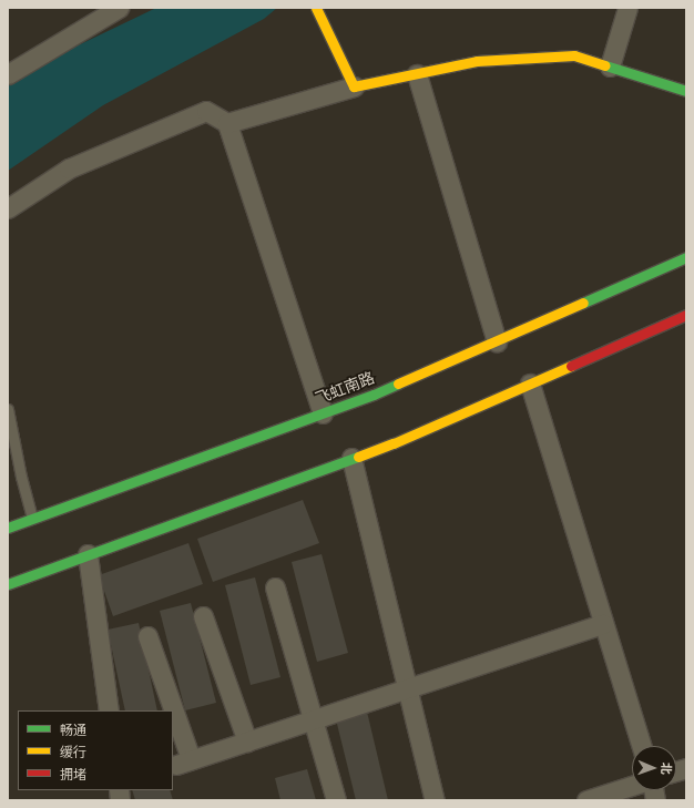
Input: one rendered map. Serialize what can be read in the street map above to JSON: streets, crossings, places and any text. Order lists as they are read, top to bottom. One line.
{"streets":{"main road":["飞虹南路"]},"legend":["畅通","缓行","拥堵"],"north":"right"}
